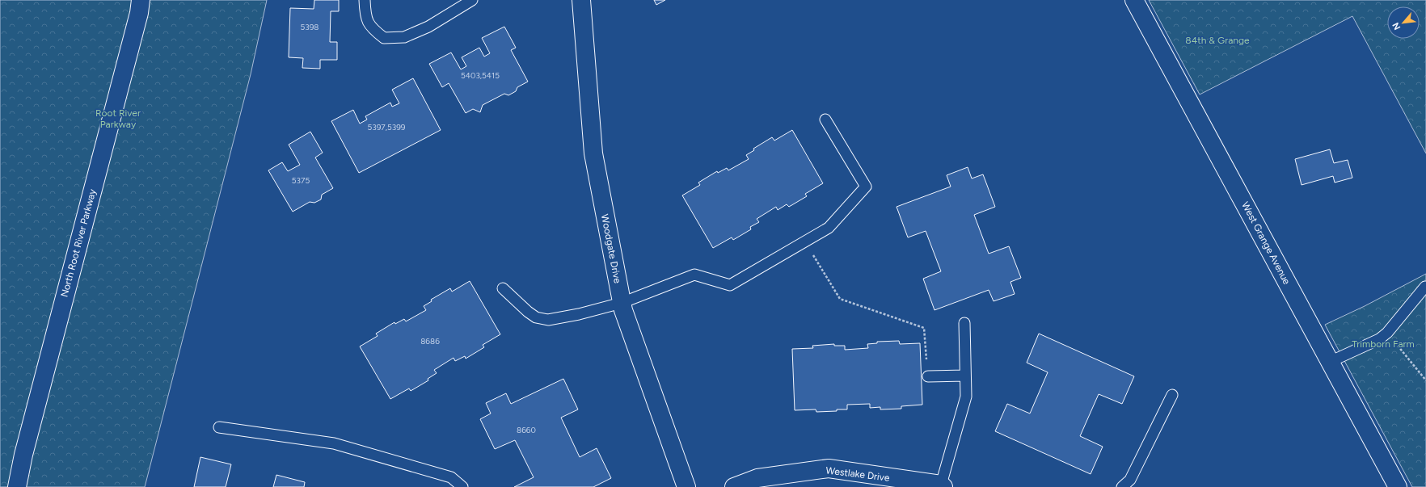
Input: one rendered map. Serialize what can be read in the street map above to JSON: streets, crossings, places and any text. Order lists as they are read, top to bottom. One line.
{"streets":{"street":["North Root River Parkway","West Grange Avenue","Woodgate Drive","Westlake Drive"]},"parks":["84th & Grange","Root River Parkway","Trimborn Farm"],"house_numbers":["5398","5403,5415","5397,5399","5375","8686","8660"],"north":"bottom left"}
